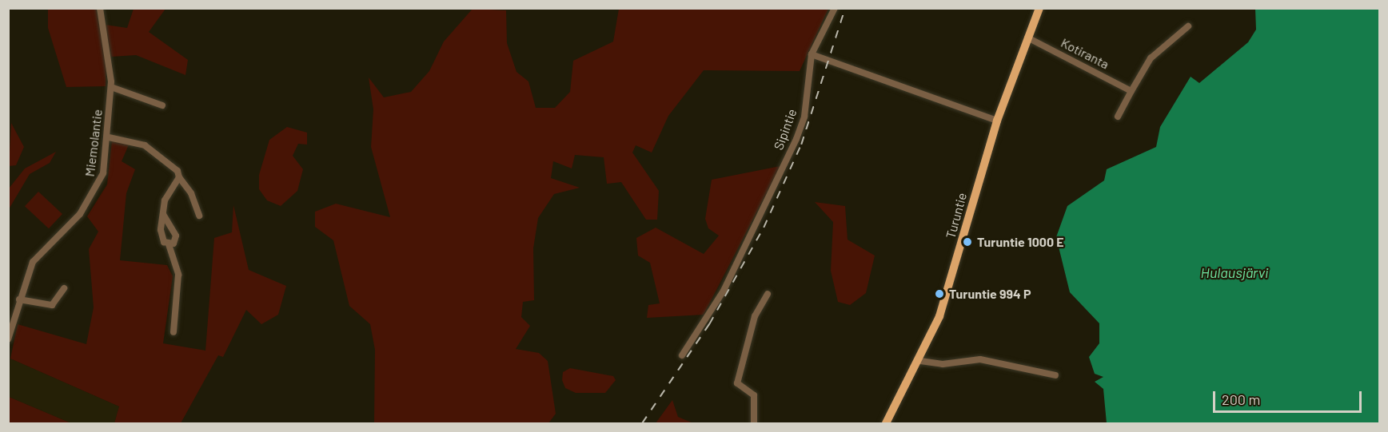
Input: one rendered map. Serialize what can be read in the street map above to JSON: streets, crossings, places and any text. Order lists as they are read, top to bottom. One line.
{"streets":{"main road":["Turuntie"],"street":["Kotiranta","Sipintie","Miemolantie"]},"crossings":[["Kotiranta","Turuntie"]],"water":["Hulausjärvi"],"places":["Turuntie 1000 E","Turuntie 994 P"],"scale_bar":"200 m"}
